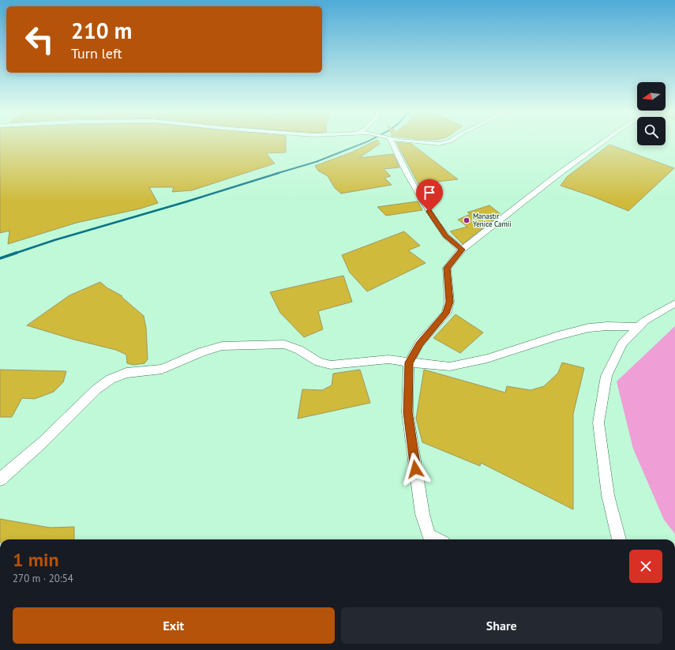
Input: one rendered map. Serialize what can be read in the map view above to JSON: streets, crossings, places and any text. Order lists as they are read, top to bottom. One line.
{"places":["Manastır Yenice Camii"],"north":"left","page":{"turn":["210 m","Turn left"],"heading":["1 min","270 m · 20:54"],"buttons":["Exit","Share"]}}
